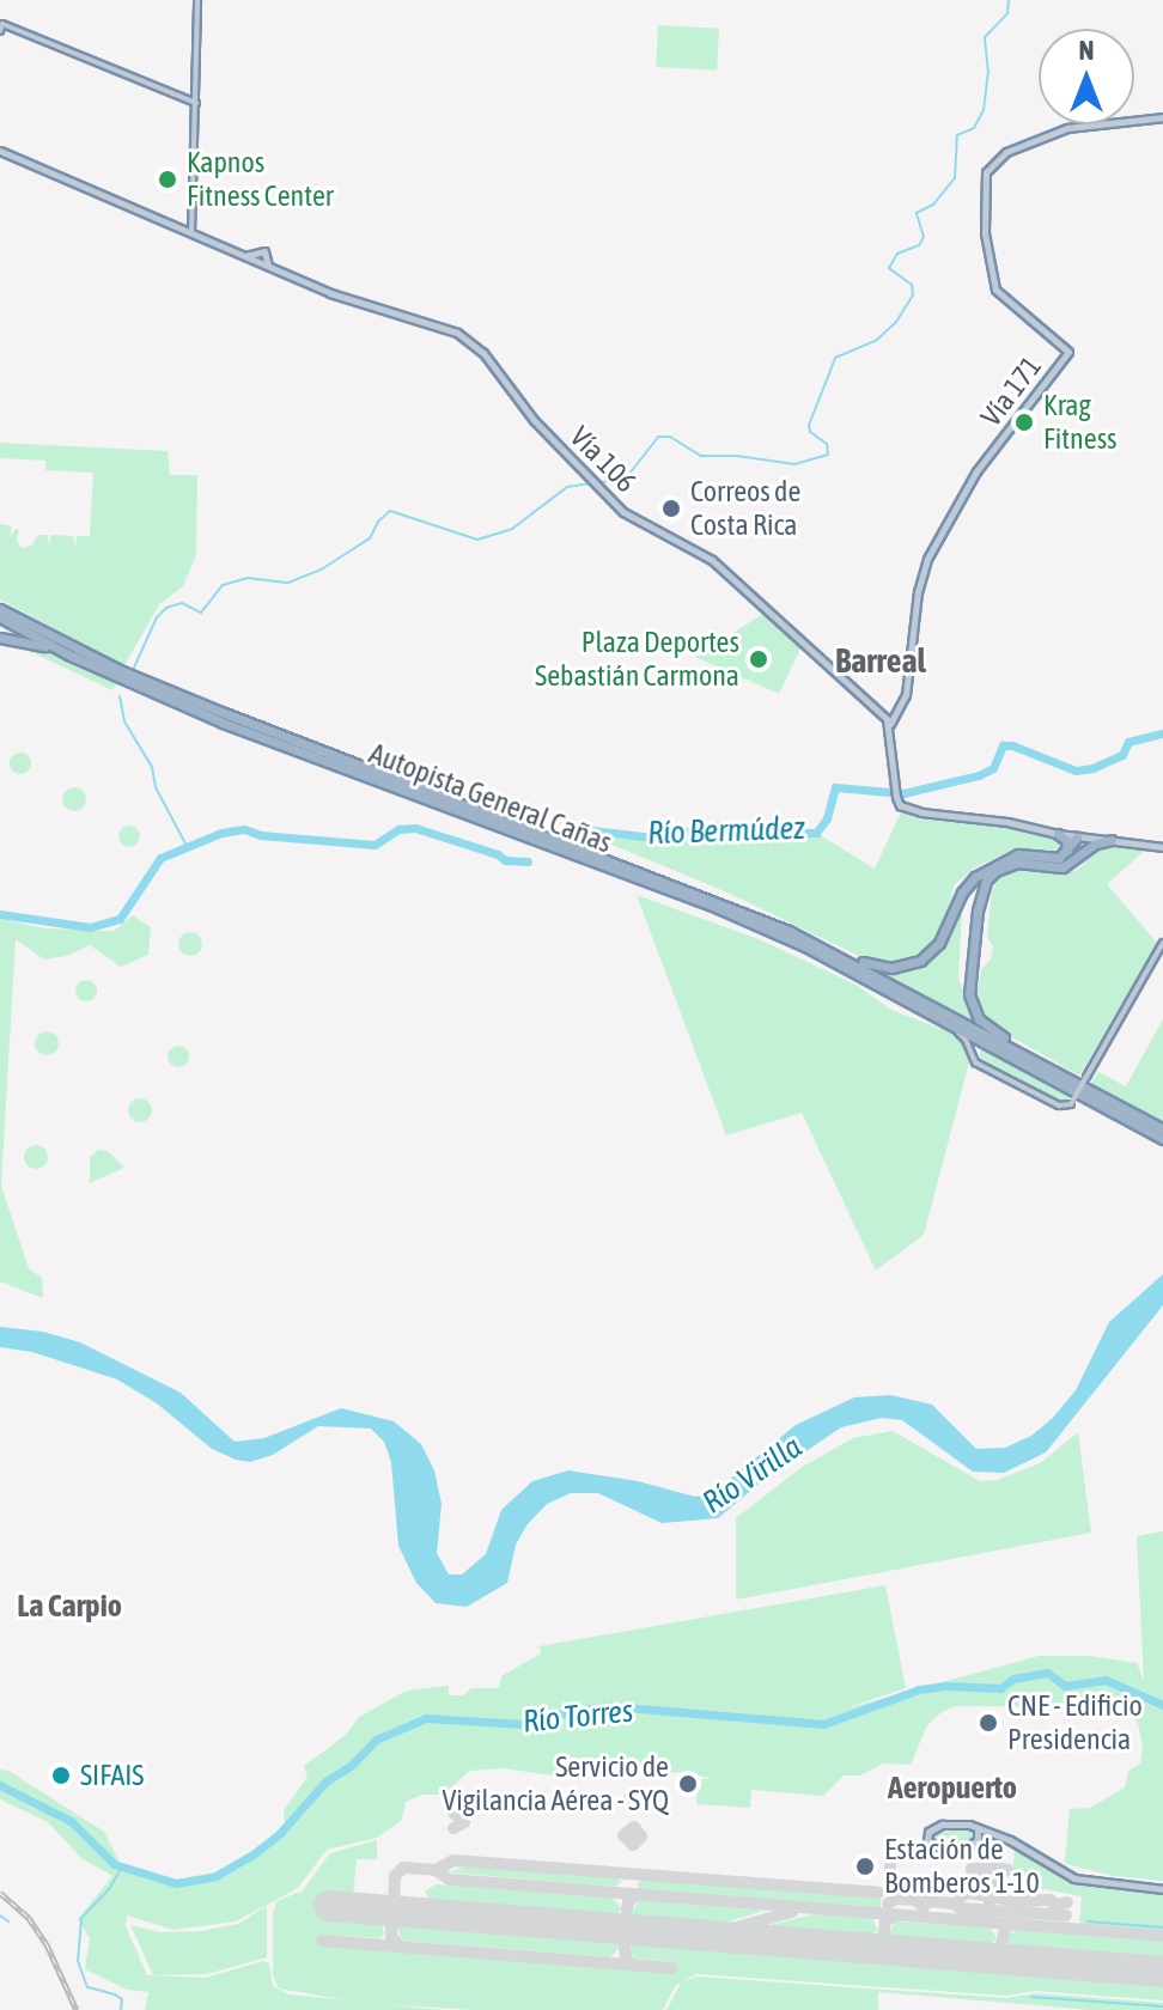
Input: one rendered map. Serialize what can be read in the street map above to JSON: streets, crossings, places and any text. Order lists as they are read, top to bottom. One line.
{"streets":{"highway":["Autopista General Cañas"],"main road":["Vía 171","Vía 106"]},"crossings":[["Vía 171","Vía 106"]],"districts":["Barreal","La Carpio","Aeropuerto"],"water":["Río Bermúdez","Río Virilla","Río Torres"],"places":["Kapnos Fitness Center","Krag Fitness","Correos de Costa Rica","Plaza Deportes Sebastián Carmona","CNE - Edificio Presidencia","SIFAIS","Servicio de Vigilancia Aérea - SYQ","Estación de Bomberos 1-10"],"north":"top"}
